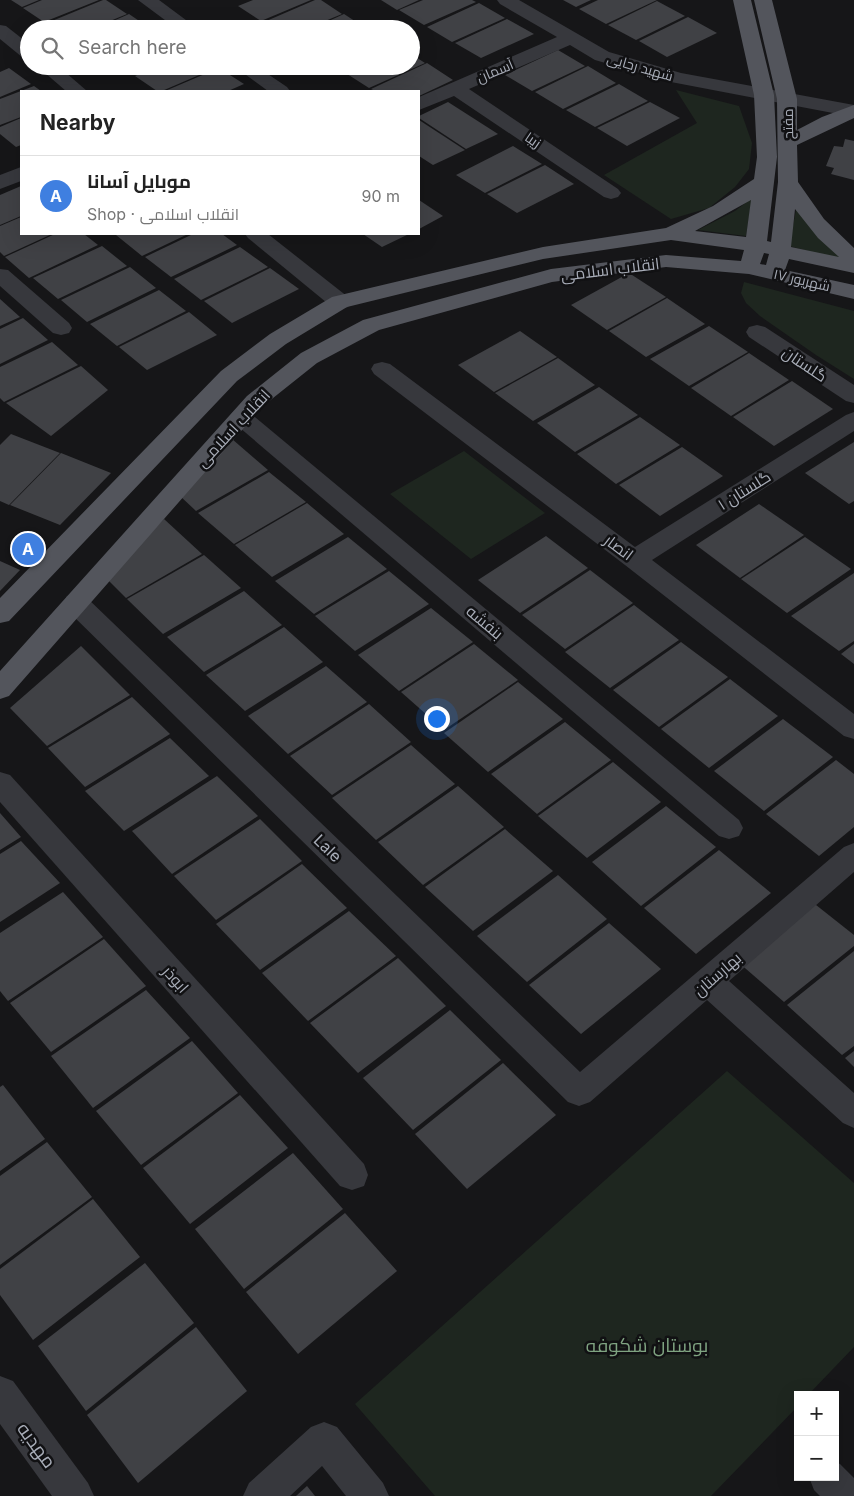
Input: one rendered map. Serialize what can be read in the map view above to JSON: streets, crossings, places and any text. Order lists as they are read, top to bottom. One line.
{"streets":{"main road":["مفتح","انقلاب اسلامی","۱۷ شهریور"],"street":["شهید رجایی","آسمان","زیبا","گلستان","گلستان ۱","انصار","بنفشه","Lale","بهارستان","ابوذر","مهدیه"]},"crossings":[["شهید رجایی","آسمان"],["شهید رجایی","مفتح"],["آسمان","زیبا"],["مفتح","انقلاب اسلامی"],["مفتح","۱۷ شهریور"],["انقلاب اسلامی","۱۷ شهریور"],["انقلاب اسلامی","بنفشه"],["انقلاب اسلامی","Lale"],["گلستان ۱","انصار"],["Lale","بهارستان"]],"parks":["بوستان شکوفه"],"page":{"search":"Search here","heading":"Nearby","list":[{"mark":"A","name":"موبایل آسانا","note":"Shop · انقلاب اسلامی","value":"90 m"}],"pins":"A","map_buttons":["+","−"]}}
